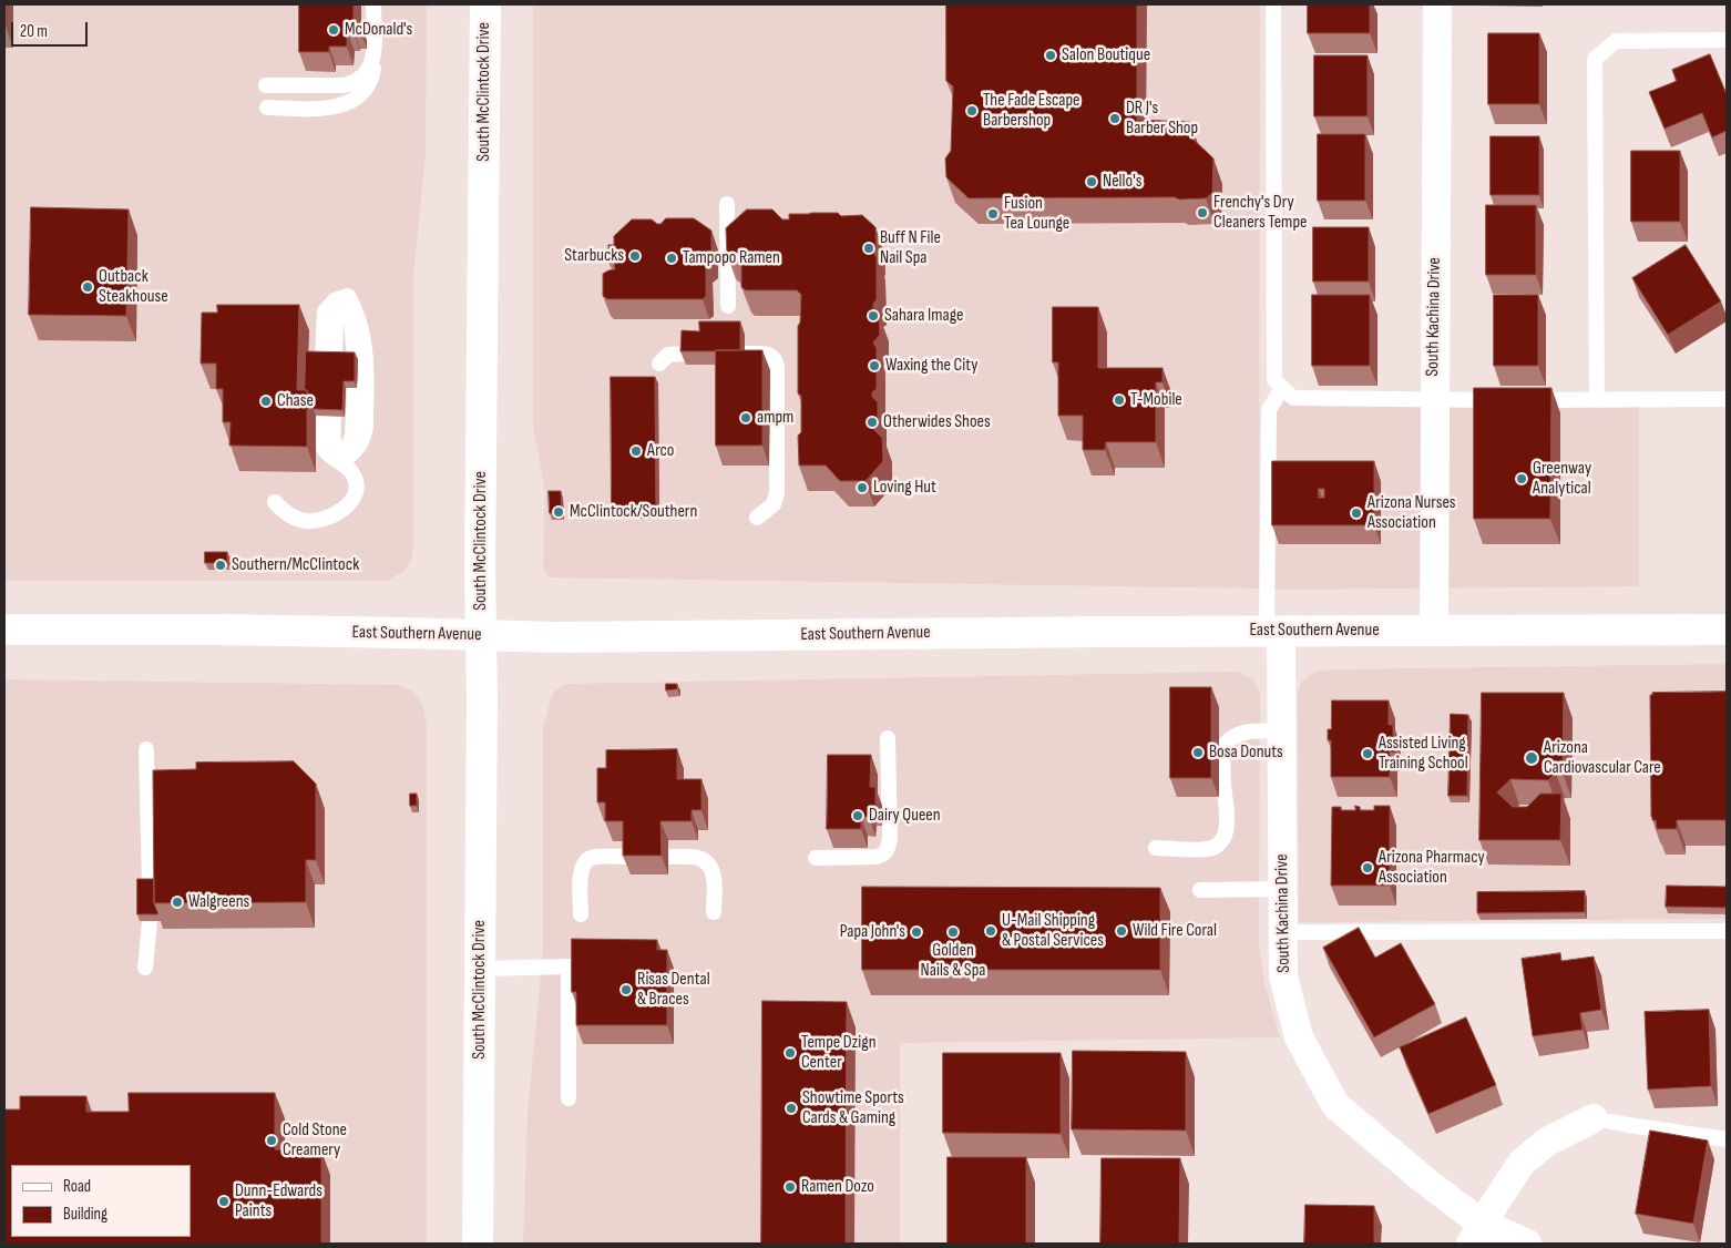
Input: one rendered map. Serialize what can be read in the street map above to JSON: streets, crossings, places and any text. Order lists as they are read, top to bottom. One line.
{"streets":{"main road":["South McClintock Drive","East Southern Avenue"],"street":["South Kachina Drive"]},"crossings":[["South McClintock Drive","East Southern Avenue"],["South Kachina Drive","East Southern Avenue"]],"places":["McDonald's","Salon Boutique","The Fade Escape Barbershop","DR J's Barber Shop","Nello's","Frenchy's Dry Cleaners Tempe","Fusion Tea Lounge","Buff N File Nail Spa","Starbucks","Tampopo Ramen","Outback Steakhouse","Sahara Image","Waxing the City","T-Mobile","Chase","ampm","Otherwides Shoes","Arco","Greenway Analytical","Loving Hut","McClintock/Southern","Arizona Nurses Association","Southern/McClintock","Bosa Donuts","Assisted Living Training School","Arizona Cardiovascular Care","Dairy Queen","Arizona Pharmacy Association","Walgreens","U-Mail Shipping & Postal Services","Wild Fire Coral","Papa John's","Golden Nails & Spa","Risas Dental & Braces","Tempe Dzign Center","Showtime Sports Cards & Gaming","Cold Stone Creamery","Ramen Dozo","Dunn-Edwards Paints"],"legend":["Road","Building"],"scale_bar":"20 m"}
